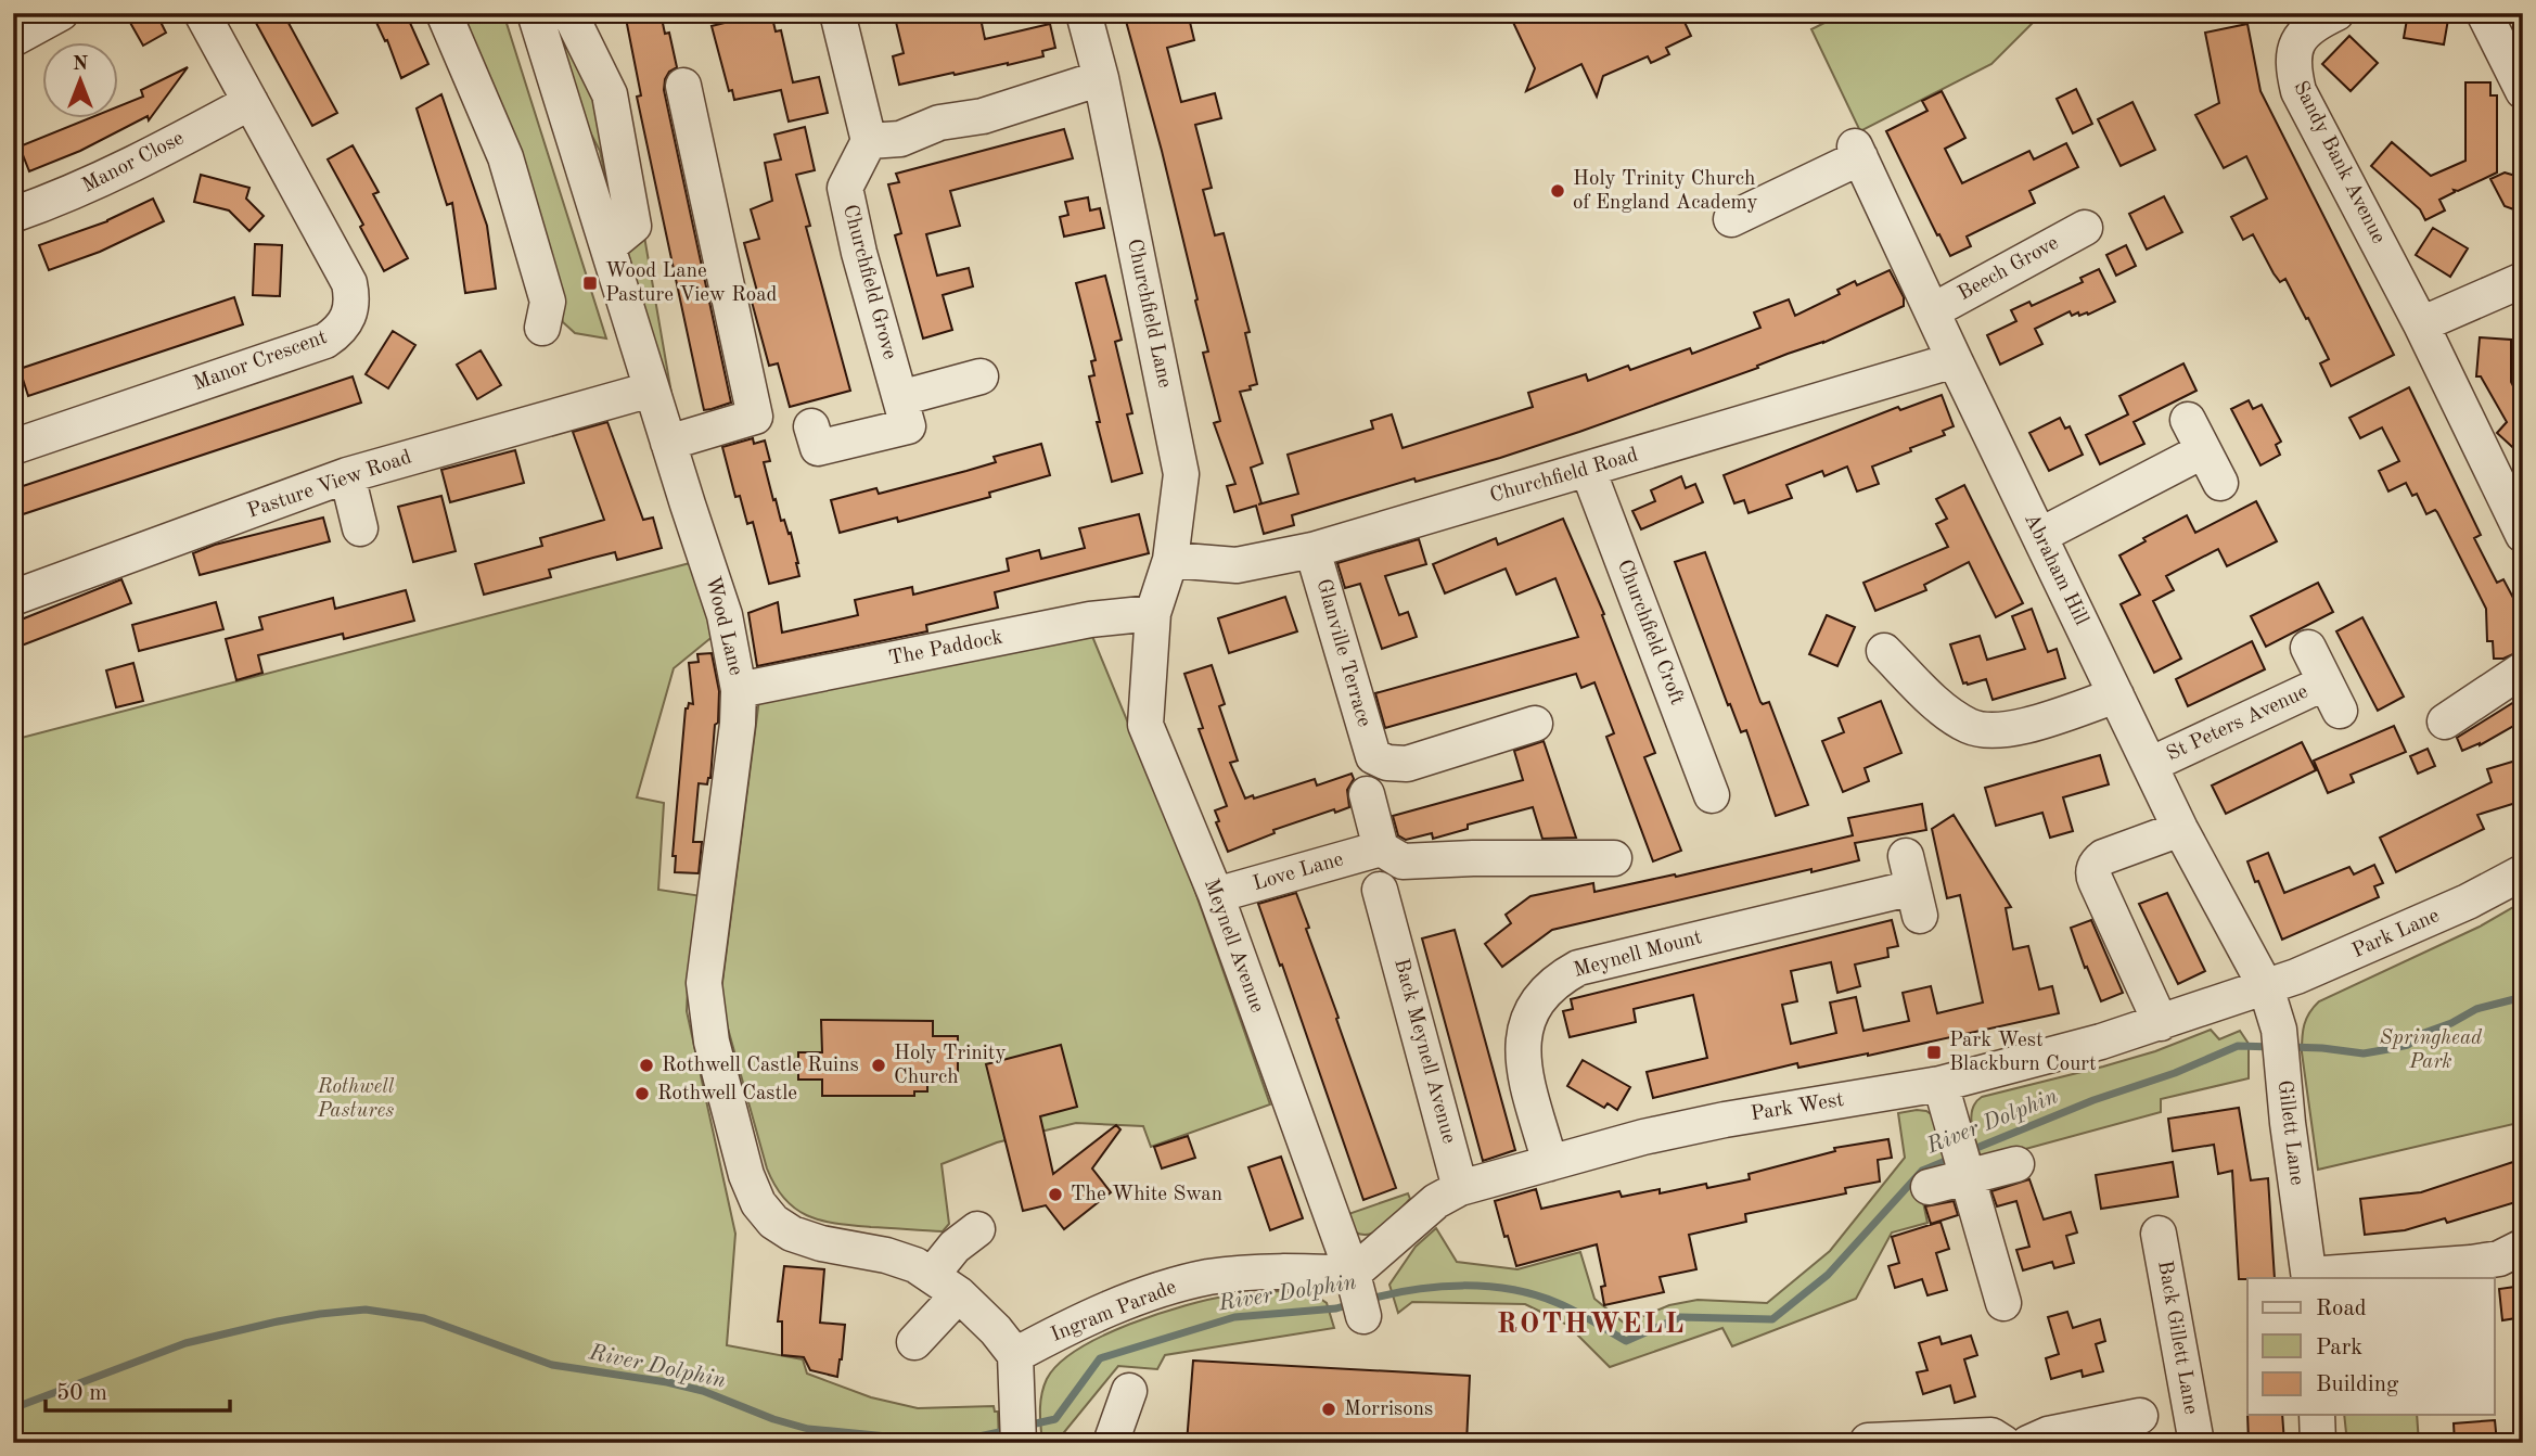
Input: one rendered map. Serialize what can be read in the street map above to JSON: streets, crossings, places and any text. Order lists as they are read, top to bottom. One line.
{"streets":{"street":["Manor Close","Sandy Bank Avenue","Beech Grove","Churchfield Grove","Churchfield Lane","Manor Crescent","Churchfield Road","Pasture View Road","Abraham Hill","Wood Lane","Churchfield Croft","The Paddock","Glanville Terrace","St Peters Avenue","Love Lane","Park Lane","Meynell Avenue","Meynell Mount","Back Meynell Avenue","Park West","Gillett Lane","Ingram Parade","Back Gillett Lane"]},"crossings":[["Manor Close","Manor Crescent"],["Beech Grove","Abraham Hill"],["Churchfield Lane","Churchfield Road"],["Churchfield Lane","The Paddock"],["Churchfield Lane","Meynell Avenue"],["Churchfield Road","Abraham Hill"],["Churchfield Road","Churchfield Croft"],["Churchfield Road","Glanville Terrace"],["Pasture View Road","Wood Lane"],["Abraham Hill","St Peters Avenue"],["Abraham Hill","Park Lane"],["Abraham Hill","Park West"],["Abraham Hill","Gillett Lane"],["Wood Lane","The Paddock"],["Wood Lane","Ingram Parade"],["The Paddock","Meynell Avenue"],["Love Lane","Meynell Avenue"],["Park Lane","Park West"],["Park Lane","Gillett Lane"],["Meynell Avenue","Park West"],["Meynell Avenue","Ingram Parade"],["Meynell Mount","Park West"],["Back Meynell Avenue","Park West"],["Park West","Gillett Lane"],["Park West","Ingram Parade"]],"districts":["ROTHWELL"],"water":["River Dolphin"],"parks":["Springhead Park","Rothwell Pastures"],"places":{"other":["Holy Trinity Church of England Academy","Rothwell Castle Ruins","Holy Trinity Church","Rothwell Castle","The White Swan","Morrisons"],"transit":["Wood Lane Pasture View Road","Park West Blackburn Court"]},"legend":["Road","Park","Building"],"scale_bar":"50 m","north":"top"}
